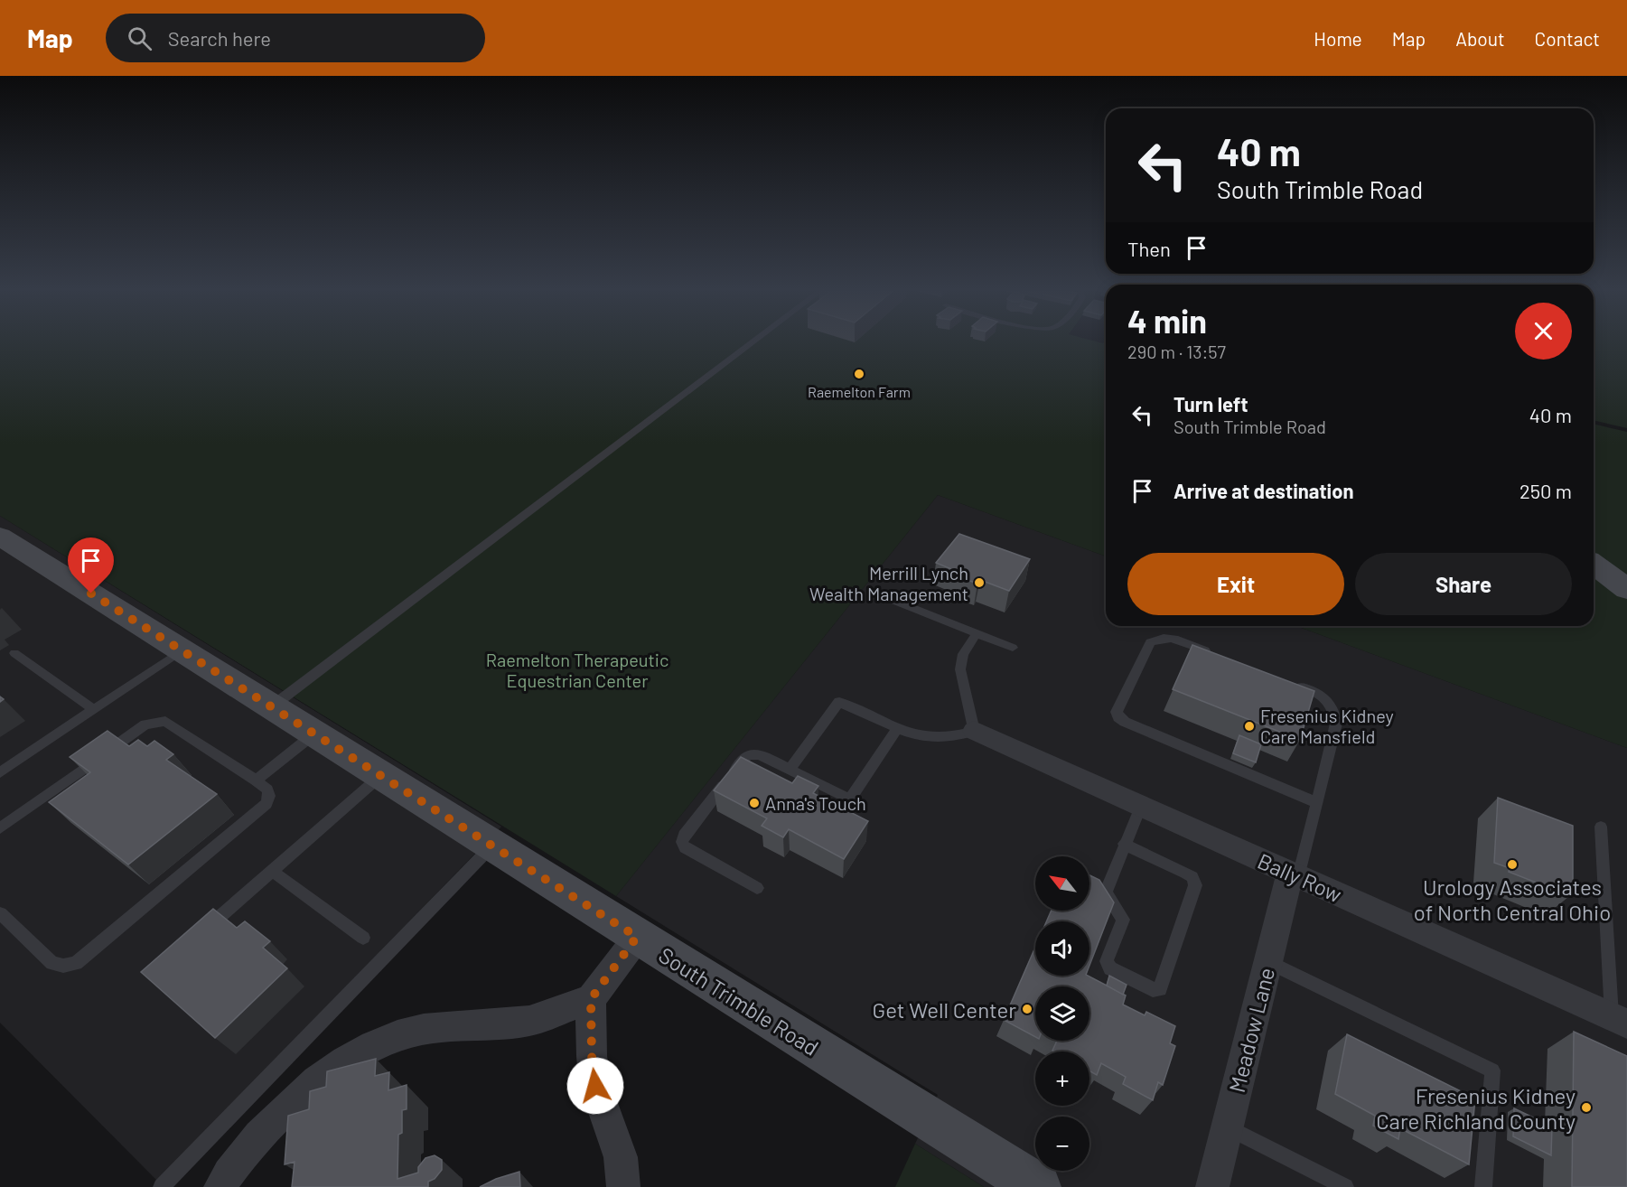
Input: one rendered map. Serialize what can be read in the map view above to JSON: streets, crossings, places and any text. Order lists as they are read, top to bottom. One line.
{"streets":{"main road":["South Trimble Road"],"street":["Bally Row","Meadow Lane"]},"crossings":[["Bally Row","Meadow Lane"]],"parks":["Raemelton Therapeutic Equestrian Center"],"places":["Raemelton Farm","Merrill Lynch Wealth Management","Fresenius Kidney Care Mansfield","Anna's Touch","Urology Associates of North Central Ohio","Get Well Center","Fresenius Kidney Care Richland County"],"north":"top left","page":{"header":"Map","search":"Search here","nav":["Home","Map","About","Contact"],"turn":["40 m","South Trimble Road"],"then":"Then","heading":["4 min","290 m · 13:57"],"list":[{"name":"Turn left","note":"South Trimble Road","value":"40 m"},{"name":"Arrive at destination","value":"250 m"}],"buttons":["Exit","Share"],"map_buttons":["+","−"]}}
